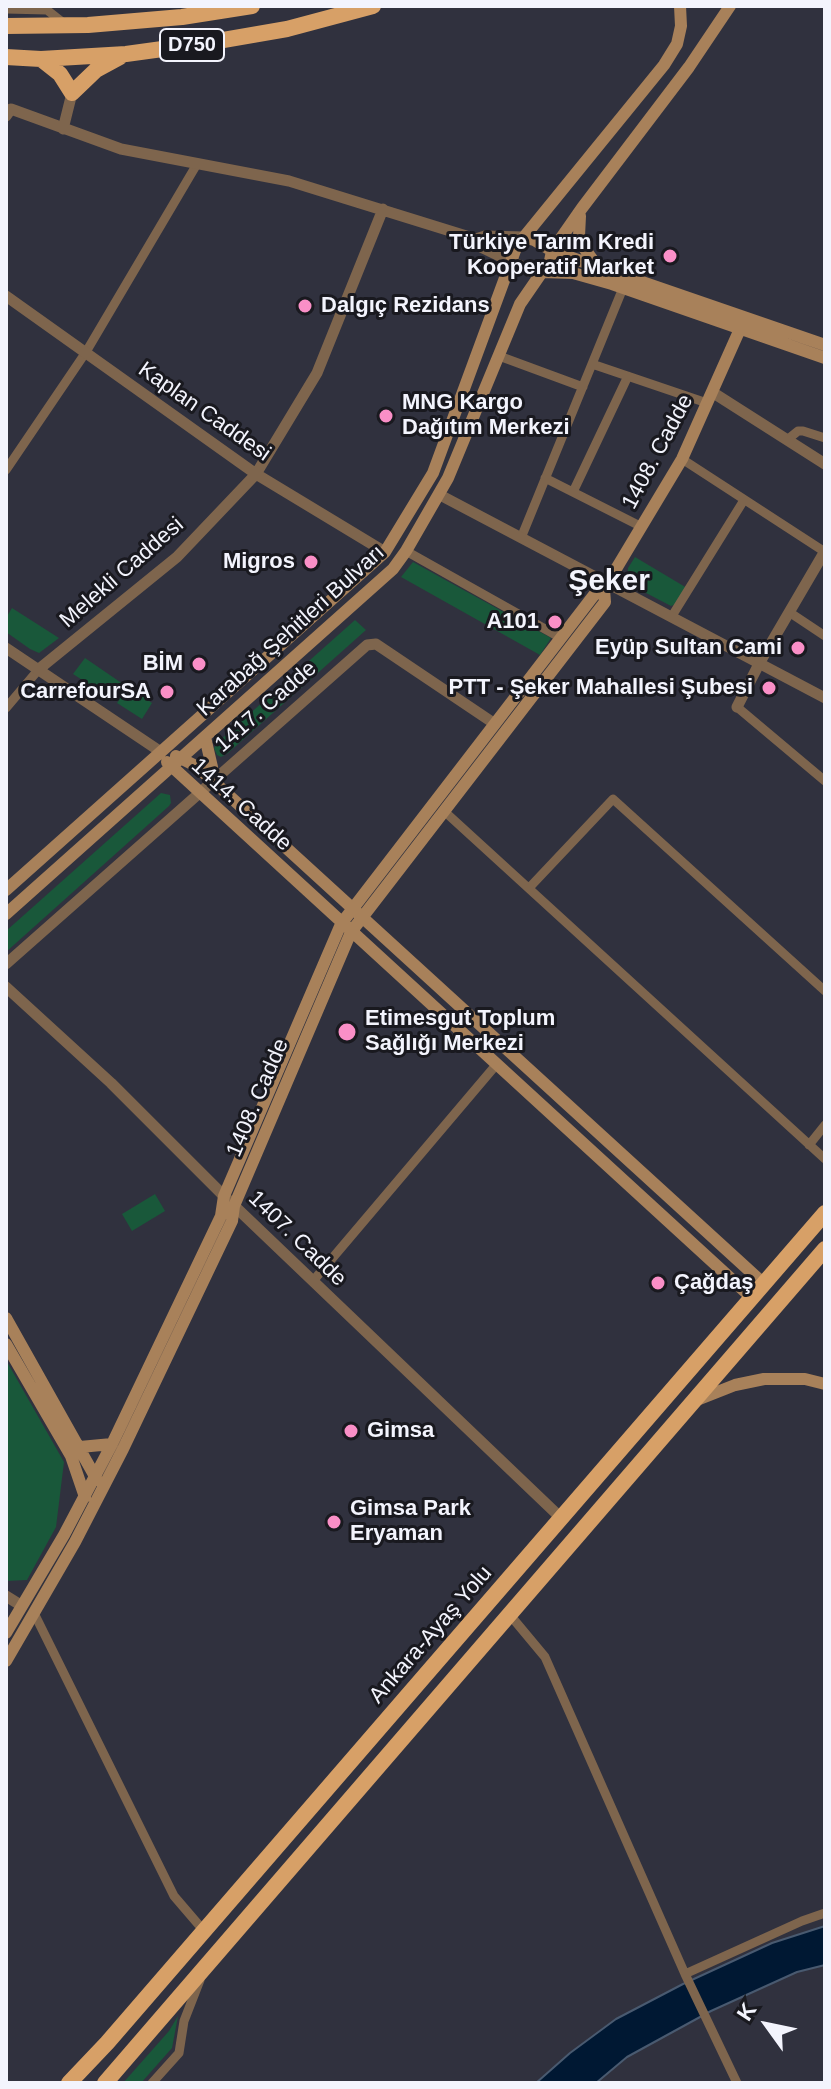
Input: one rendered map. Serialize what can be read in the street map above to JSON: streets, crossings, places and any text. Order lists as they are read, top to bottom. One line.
{"streets":{"highway":["D750","Ankara-Ayaş Yolu"],"main road":["1408. Cadde","Karabağ Şehitleri Bulvarı","1414. Cadde"],"street":["Kaplan Caddesi","Melekli Caddesi","1417. Cadde","1407. Cadde"]},"crossings":[["Kaplan Caddesi","Melekli Caddesi"],["Kaplan Caddesi","Karabağ Şehitleri Bulvarı"],["1408. Cadde","1417. Cadde"],["1408. Cadde","1414. Cadde"],["1408. Cadde","1407. Cadde"],["Karabağ Şehitleri Bulvarı","1414. Cadde"],["1417. Cadde","1414. Cadde"],["1414. Cadde","Ankara-Ayaş Yolu"],["1407. Cadde","Ankara-Ayaş Yolu"]],"districts":["Şeker"],"places":["Türkiye Tarım Kredi Kooperatif Market","Dalgıç Rezidans","MNG Kargo Dağıtım Merkezi","Migros","A101","Eyüp Sultan Cami","BİM","PTT - Şeker Mahallesi Şubesi","CarrefourSA","Etimesgut Toplum Sağlığı Merkezi","Çağdaş","Gimsa","Gimsa Park Eryaman"],"north":"top left"}
